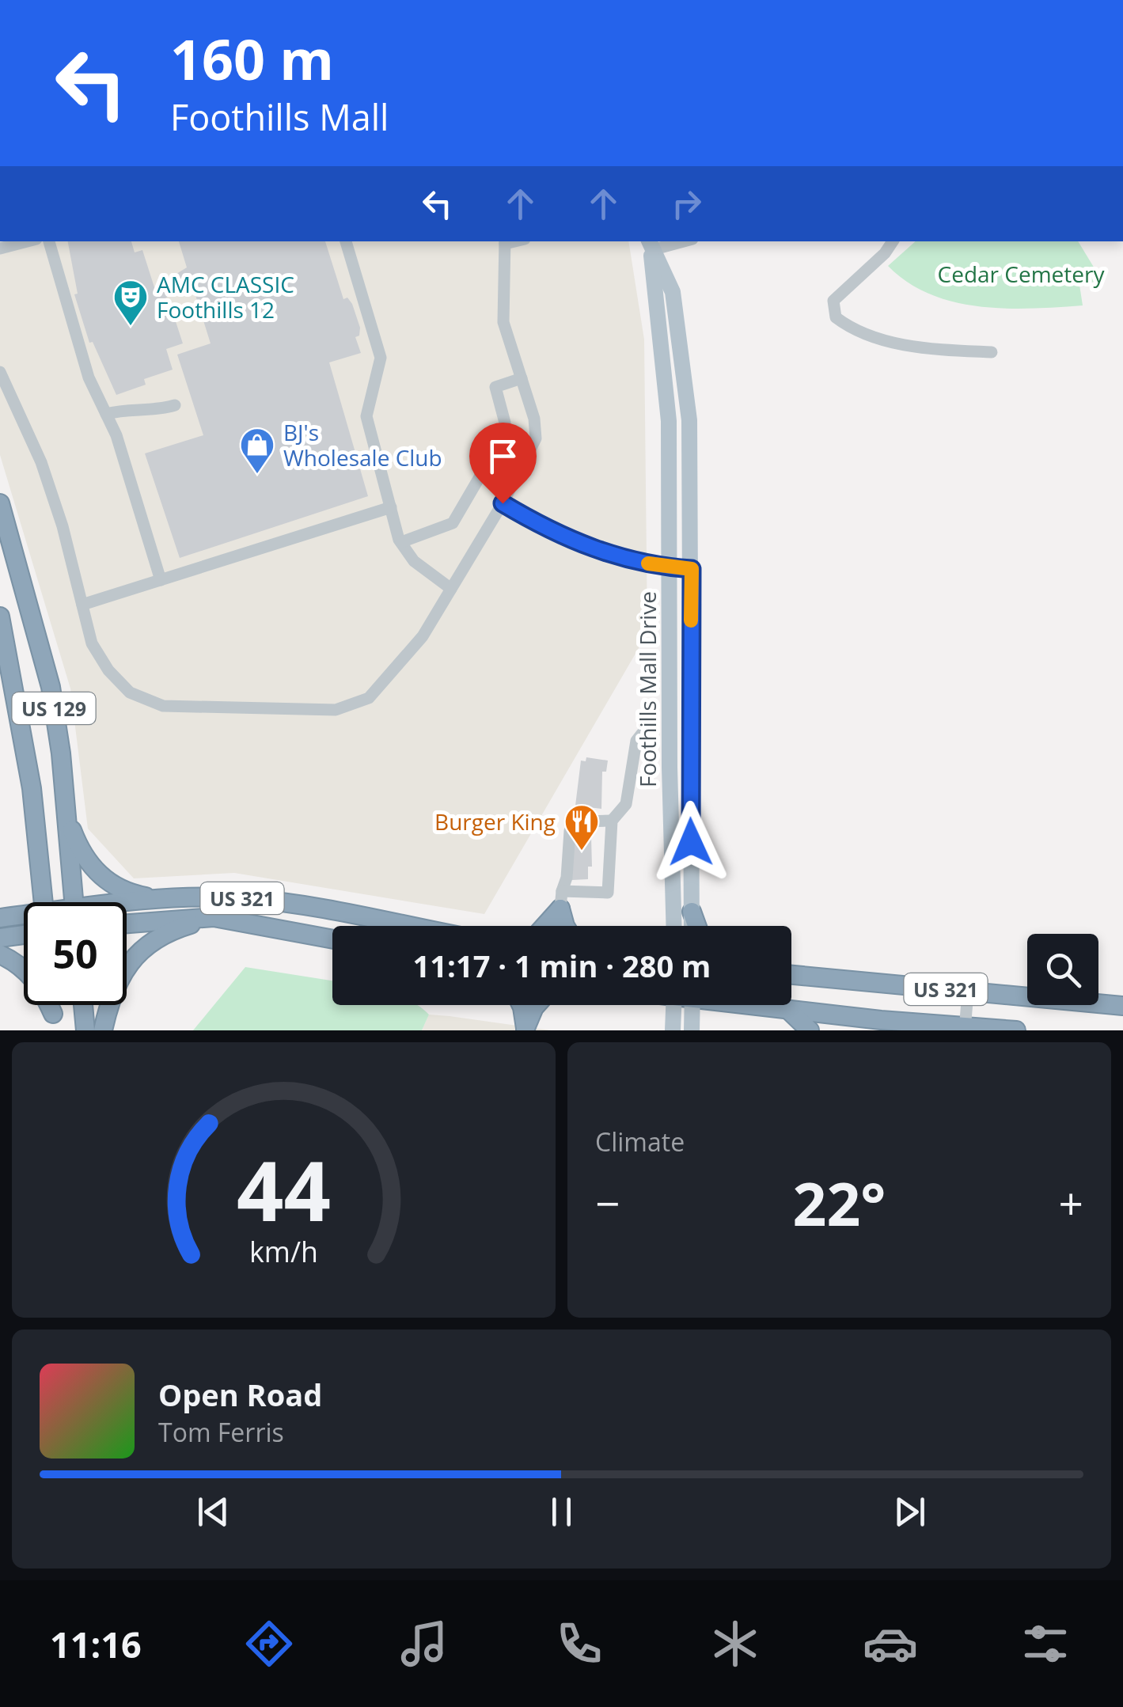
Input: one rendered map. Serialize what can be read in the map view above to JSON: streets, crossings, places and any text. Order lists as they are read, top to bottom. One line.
{"streets":{"highway":["US 129","US 321"],"main road":["Foothills Mall Drive"]},"parks":["Cedar Cemetery"],"places":{"theatre":["AMC CLASSIC Foothills 12"],"shop":["BJ's Wholesale Club"],"restaurant":["Burger King"]},"page":{"turn":["160 m","Foothills Mall"],"limit":"50","trip":"11:17 · 1 min · 280 m","tile":"Climate","heat":["−","22°","+"],"song":["Open Road","Tom Ferris"],"tabs":"11:16","gauge":["44","km/h"]}}
